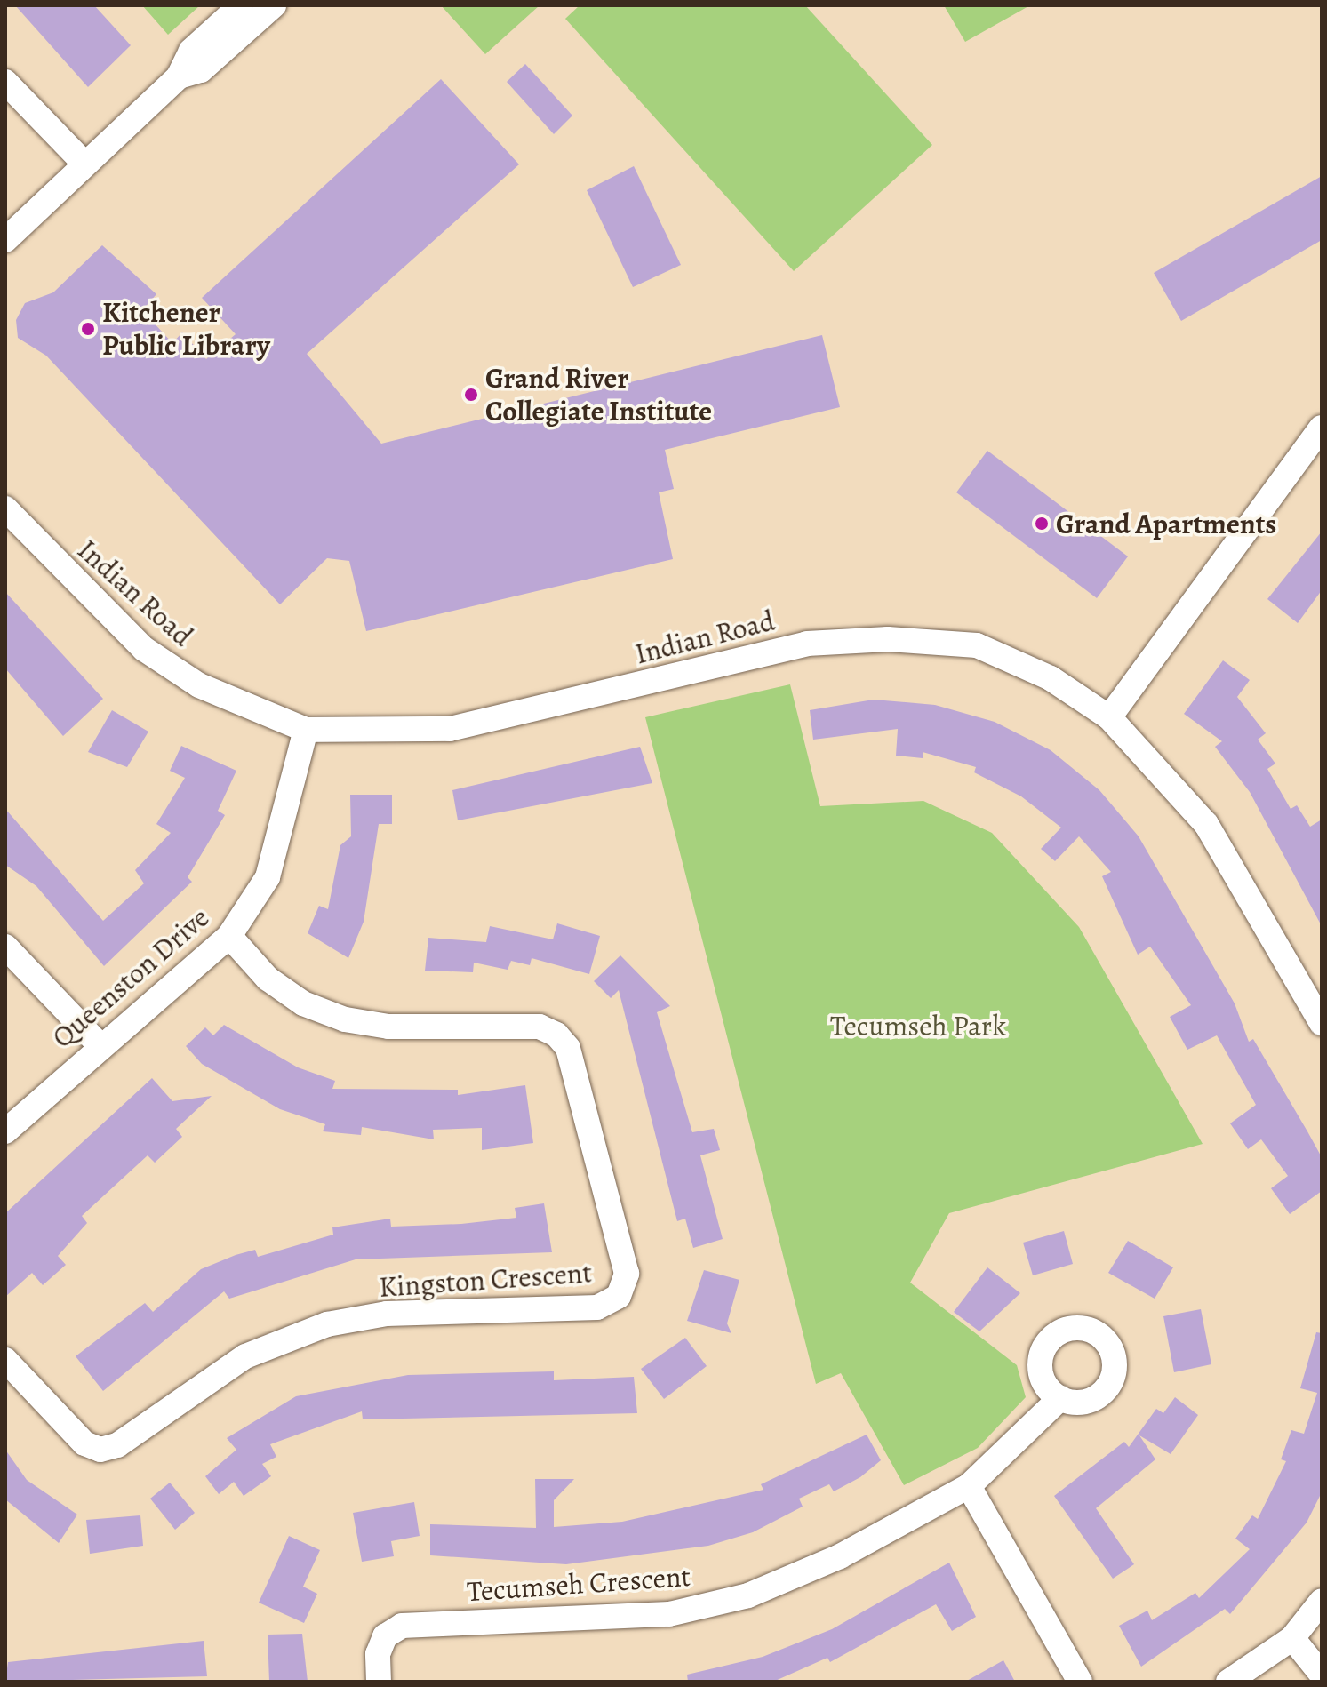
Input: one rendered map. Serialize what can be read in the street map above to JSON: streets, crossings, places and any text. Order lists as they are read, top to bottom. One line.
{"streets":{"street":["Indian Road","Queenston Drive","Kingston Crescent","Tecumseh Crescent"]},"crossings":[["Indian Road","Queenston Drive"],["Queenston Drive","Kingston Crescent"]],"parks":["Tecumseh Park"],"places":["Kitchener Public Library","Grand River Collegiate Institute","Grand Apartments"]}
